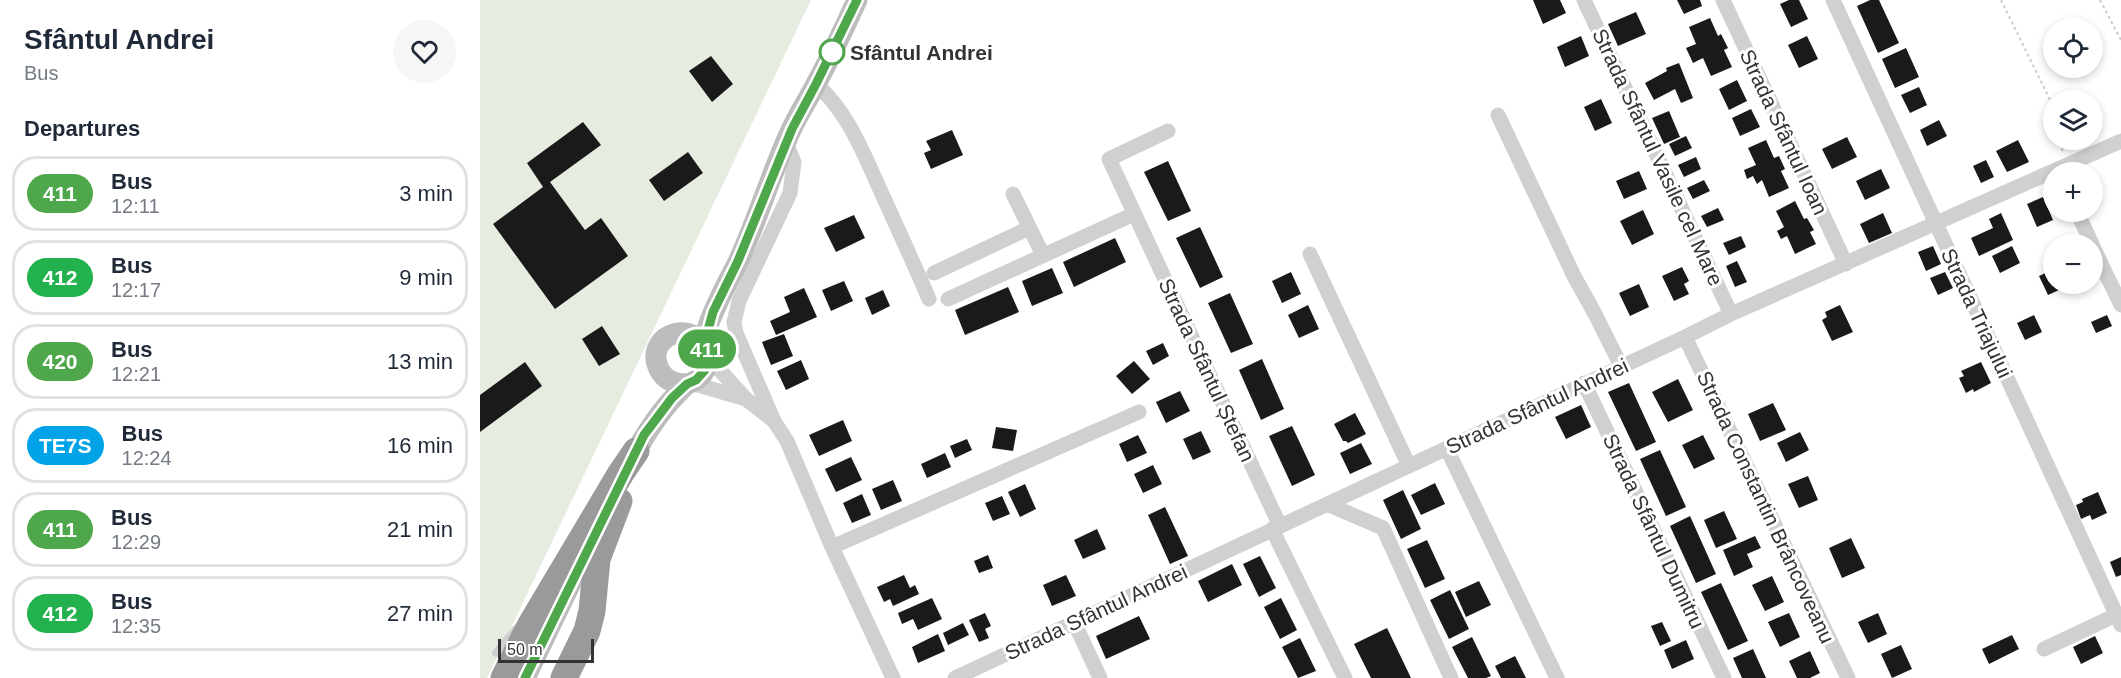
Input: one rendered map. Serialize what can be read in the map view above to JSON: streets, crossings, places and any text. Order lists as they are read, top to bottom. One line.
{"streets":{"street":["Strada Sfântul Ioan","Strada Sfântul Vasile cel Mare","Strada Triajului","Strada Sfântul Ștefan","Strada Sfântul Andrei","Strada Constantin Brâncoveanu","Strada Sfântul Dumitru"]},"crossings":[["Strada Sfântul Ioan","Strada Sfântul Andrei"],["Strada Sfântul Vasile cel Mare","Strada Sfântul Andrei"],["Strada Triajului","Strada Sfântul Andrei"],["Strada Sfântul Ștefan","Strada Sfântul Andrei"],["Strada Sfântul Andrei","Strada Constantin Brâncoveanu"],["Strada Sfântul Andrei","Strada Sfântul Dumitru"]],"places":["Sfântul Andrei"],"lines":["bus line 411"],"scale_bar":"50 m","page":{"heading":[["Sfântul Andrei","Bus"],"Departures"],"on_map":"411","map_buttons":["+","−"],"list":[{"mark":"411","name":"Bus","note":"12:11","value":"3 min"},{"mark":"412","name":"Bus","note":"12:17","value":"9 min"},{"mark":"420","name":"Bus","note":"12:21","value":"13 min"},{"mark":"TE7S","name":"Bus","note":"12:24","value":"16 min"},{"mark":"411","name":"Bus","note":"12:29","value":"21 min"},{"mark":"412","name":"Bus","note":"12:35","value":"27 min"}],"scale":"50 m"}}
